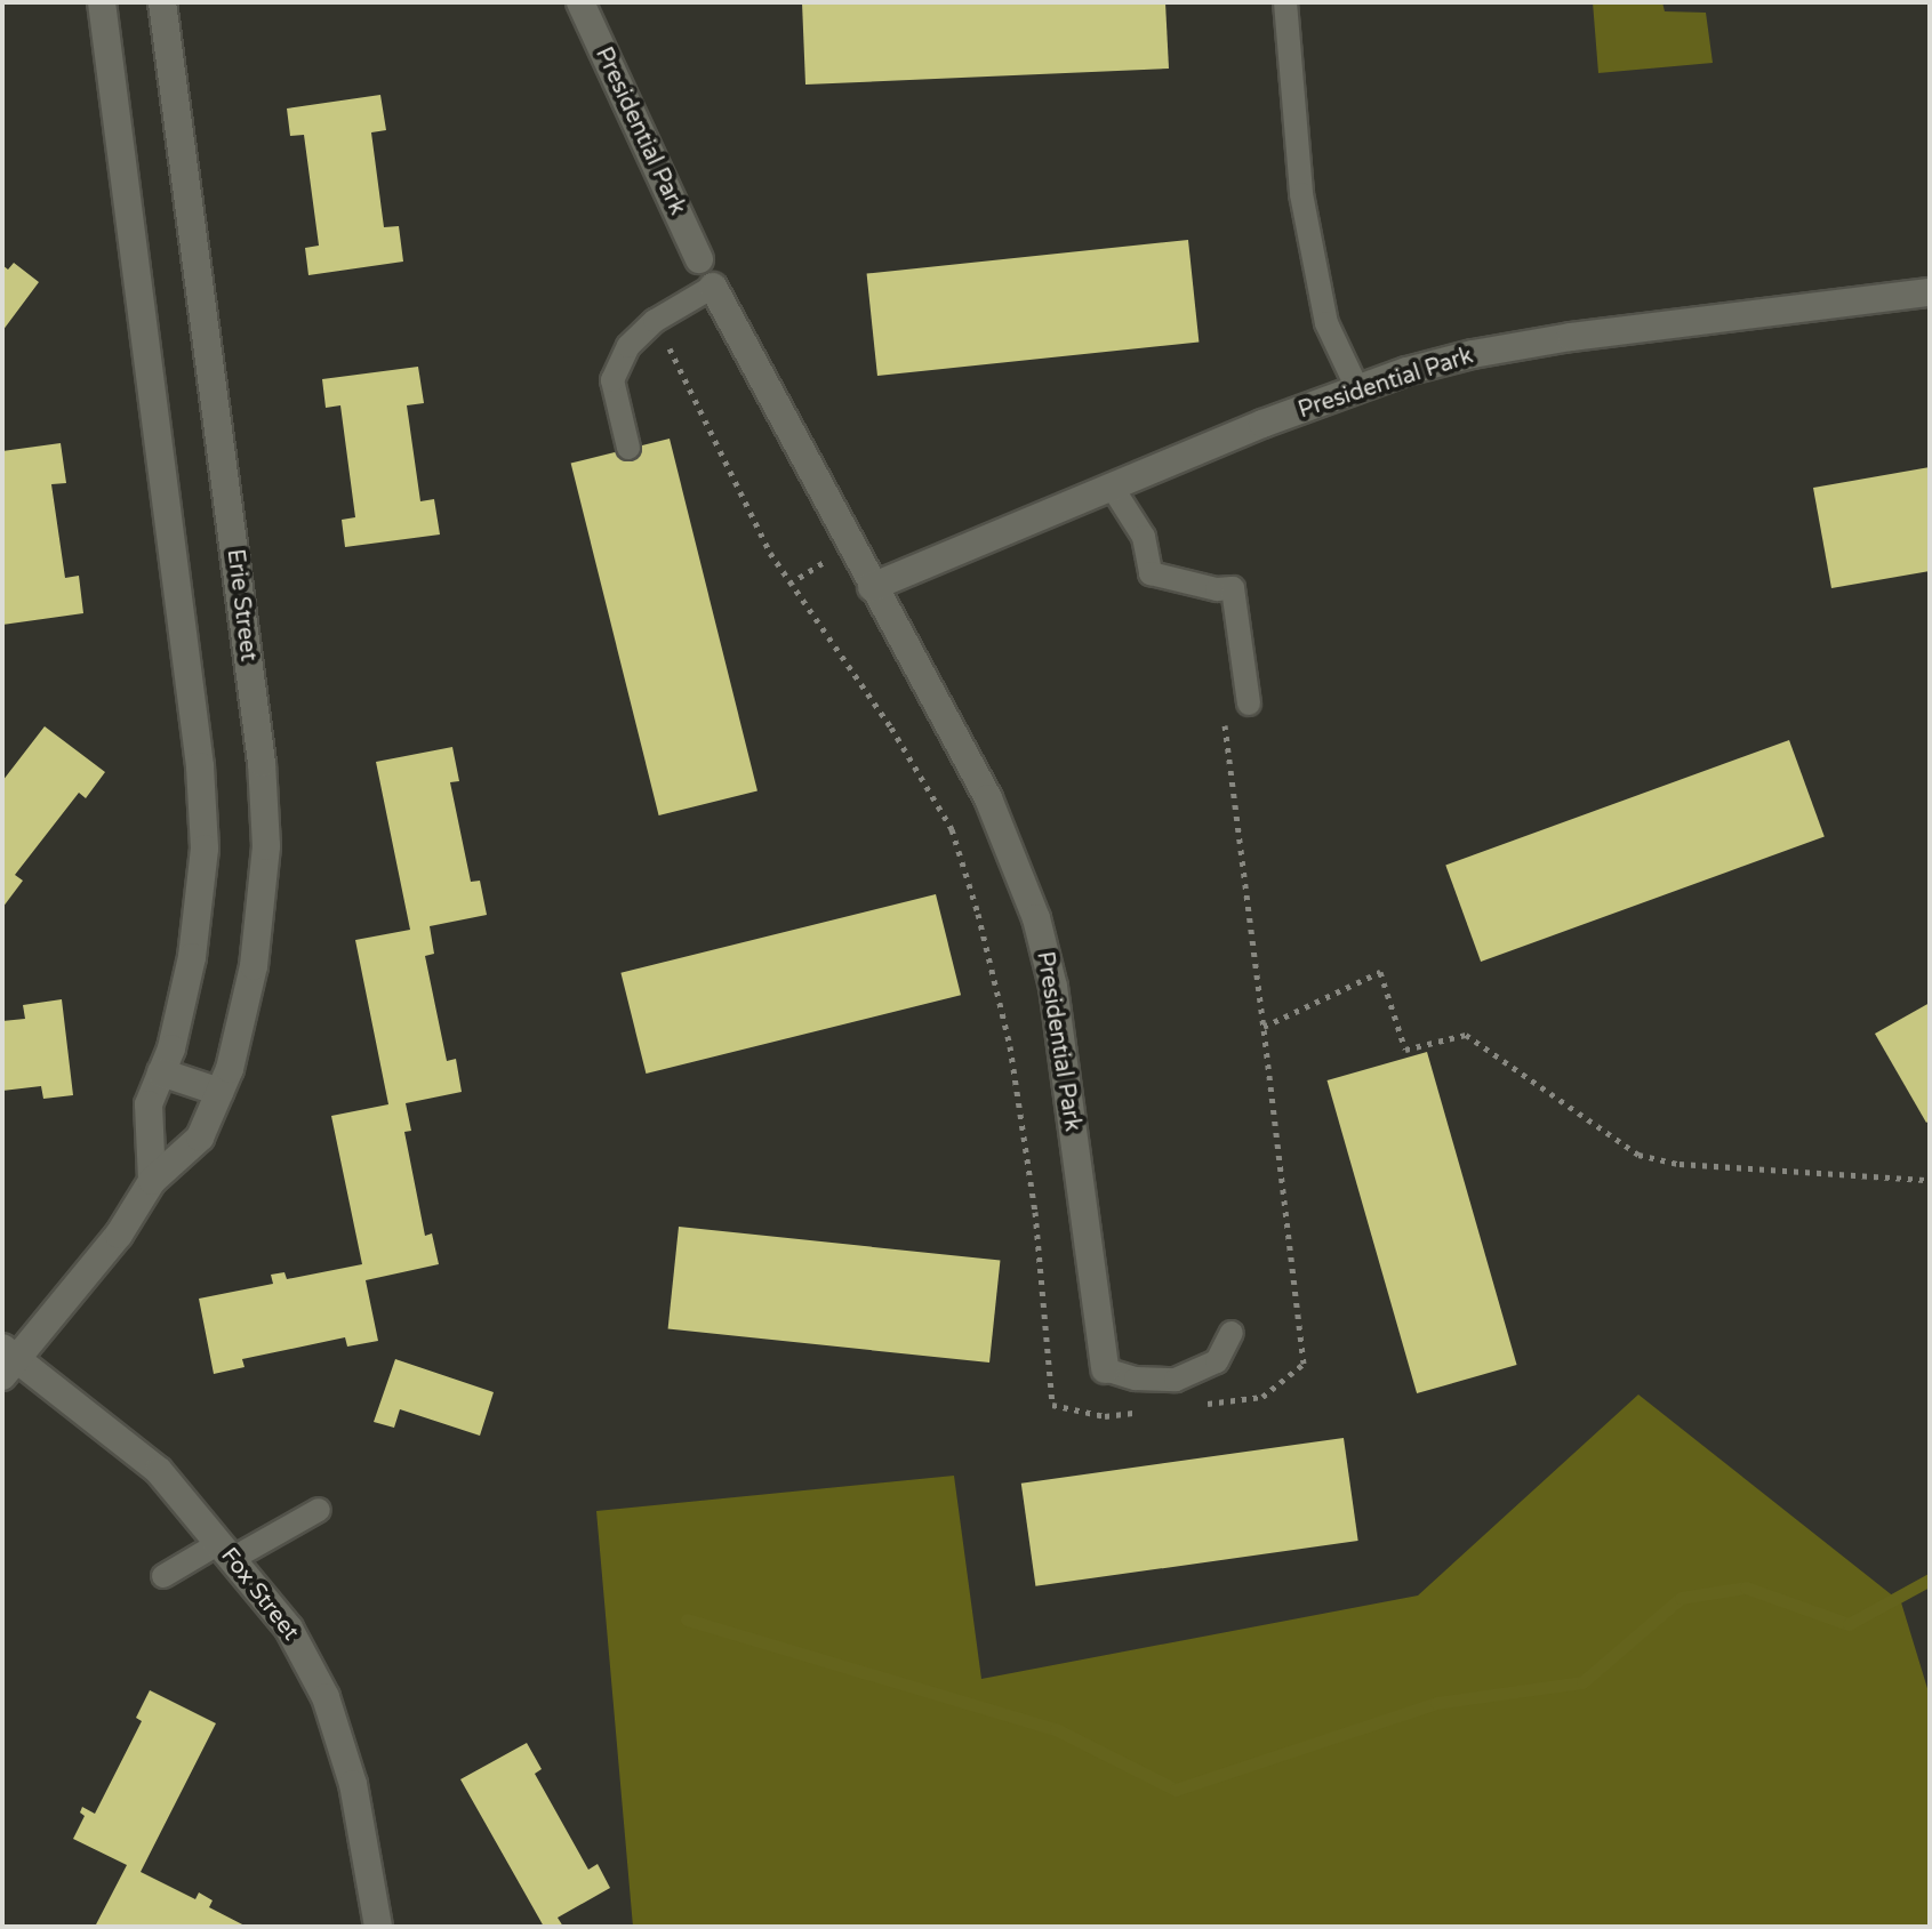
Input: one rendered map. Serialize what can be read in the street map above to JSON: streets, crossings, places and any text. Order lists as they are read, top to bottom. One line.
{"streets":{"street":["Presidential Park","Erie Street","Fox Street"]},"crossings":[["Erie Street","Fox Street"]]}
